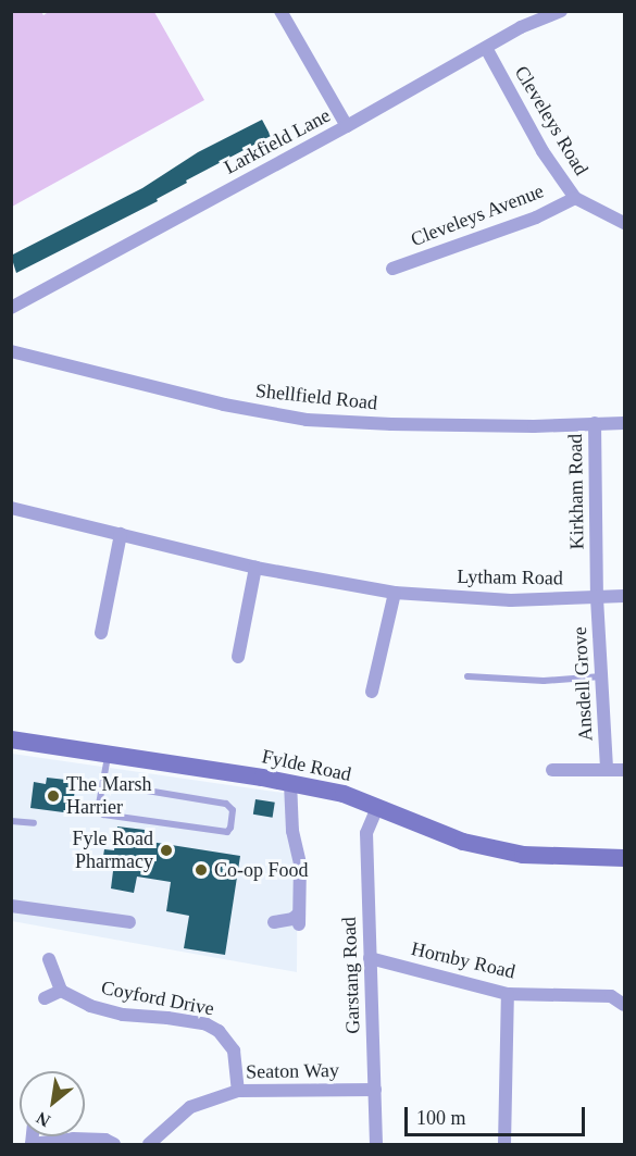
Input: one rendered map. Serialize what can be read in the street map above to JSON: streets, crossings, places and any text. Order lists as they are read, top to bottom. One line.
{"streets":{"street":["Cleveleys Road","Larkfield Lane","Cleveleys Avenue","Shellfield Road","Kirkham Road","Lytham Road","Ansdell Grove","Fylde Road","Hornby Road","Garstang Road","Coyford Drive","Seaton Way"]},"crossings":[["Cleveleys Road","Larkfield Lane"],["Cleveleys Road","Cleveleys Avenue"],["Shellfield Road","Kirkham Road"],["Kirkham Road","Lytham Road"],["Kirkham Road","Ansdell Grove"],["Lytham Road","Ansdell Grove"],["Fylde Road","Garstang Road"],["Hornby Road","Garstang Road"],["Garstang Road","Seaton Way"],["Coyford Drive","Seaton Way"]],"places":["The Marsh Harrier","Fyle Road Pharmacy","Co-op Food"],"scale_bar":"100 m","north":"bottom left"}
